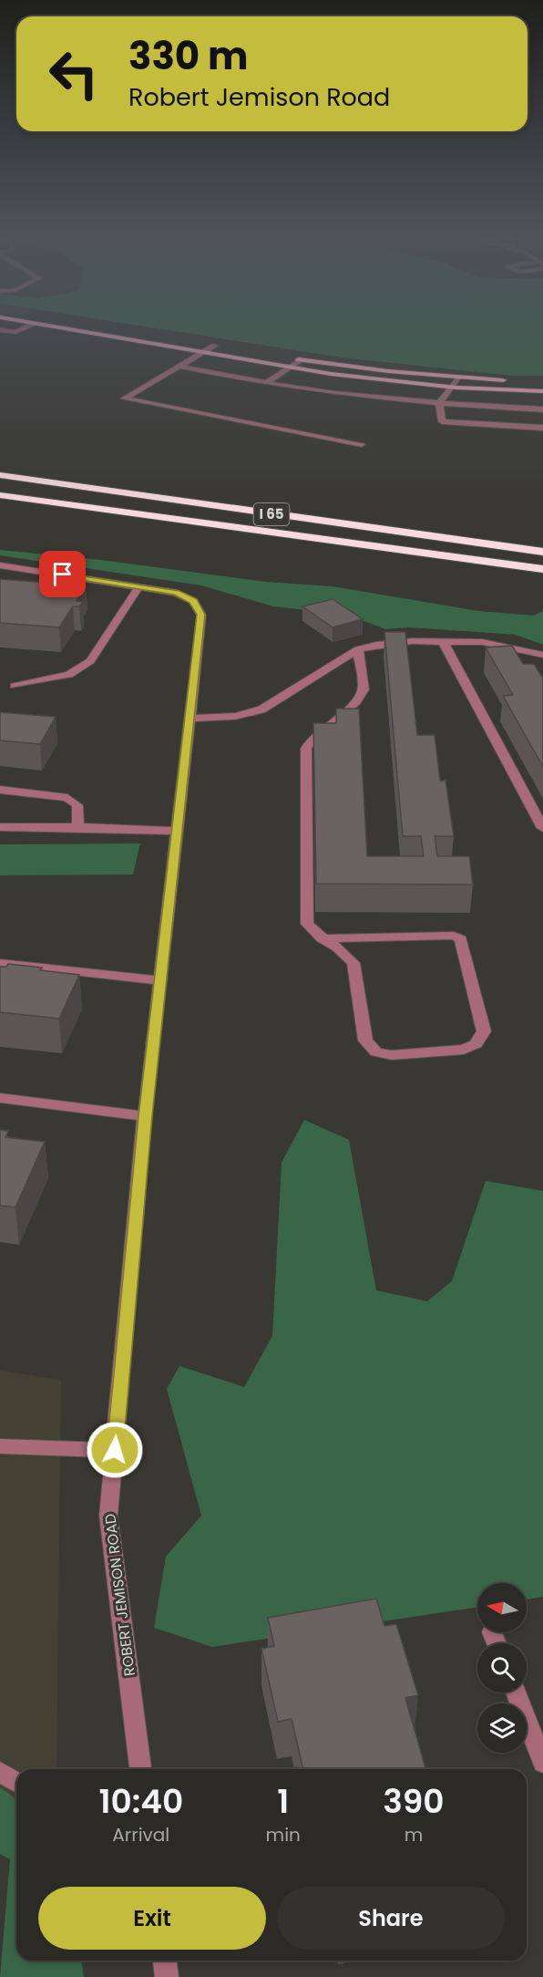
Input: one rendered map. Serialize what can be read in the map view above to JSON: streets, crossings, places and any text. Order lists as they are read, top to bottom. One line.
{"streets":{"highway":["I 65"],"street":["ROBERT JEMISON ROAD"]},"north":"left","page":{"turn":["330 m","Robert Jemison Road"],"eta":["10:40","Arrival","1","min","390","m"],"buttons":["Exit","Share"]}}
